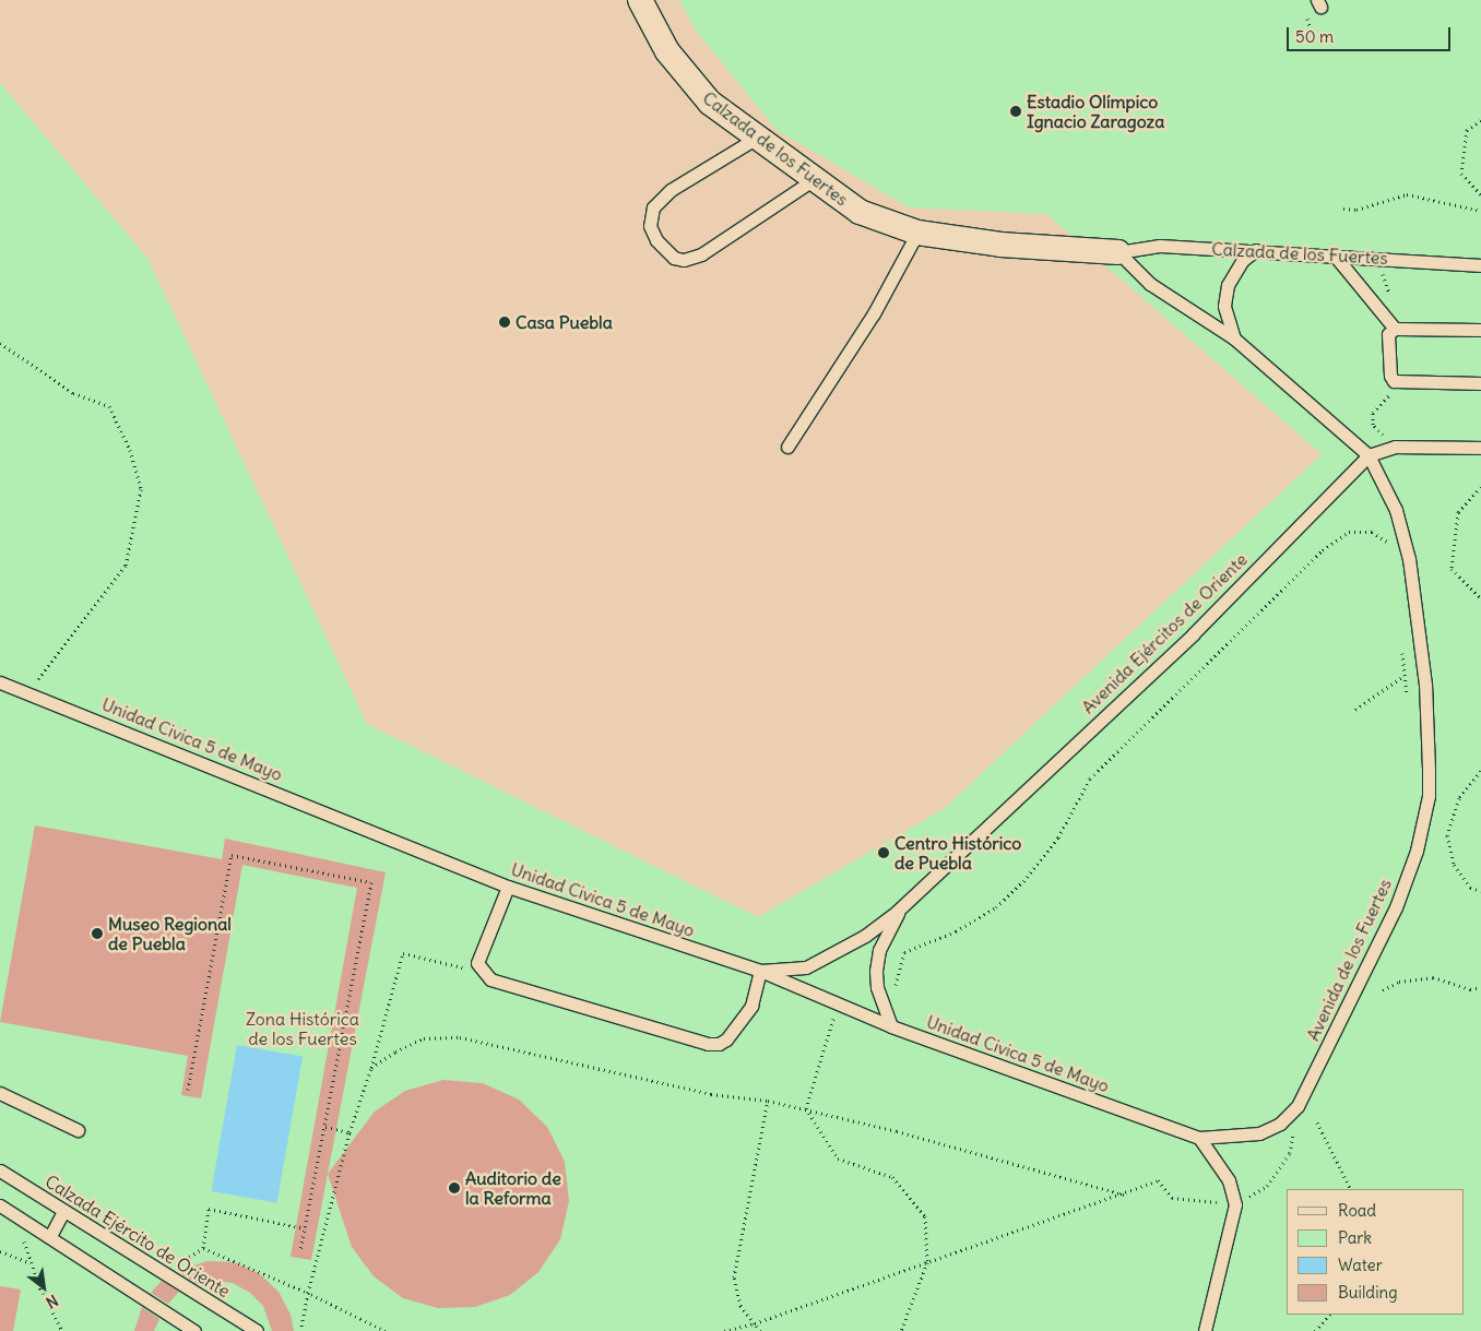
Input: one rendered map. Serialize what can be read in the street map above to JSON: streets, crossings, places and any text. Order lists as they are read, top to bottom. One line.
{"streets":{"street":["Calzada de los Fuertes"],"lane":["Avenida Ejércitos de Oriente","Unidad Civica 5 de Mayo","Avenida de los Fuertes","Calzada Ejército de Oriente"]},"crossings":[["Avenida Ejércitos de Oriente","Unidad Civica 5 de Mayo"],["Avenida Ejércitos de Oriente","Avenida de los Fuertes"],["Unidad Civica 5 de Mayo","Avenida de los Fuertes"]],"parks":["Zona Histórica de los Fuertes"],"places":["Estadio Olímpico Ignacio Zaragoza","Casa Puebla","Centro Histórico de Puebla","Museo Regional de Puebla","Auditorio de la Reforma"],"legend":["Road","Park","Water","Building"],"scale_bar":"50 m","north":"bottom right"}
